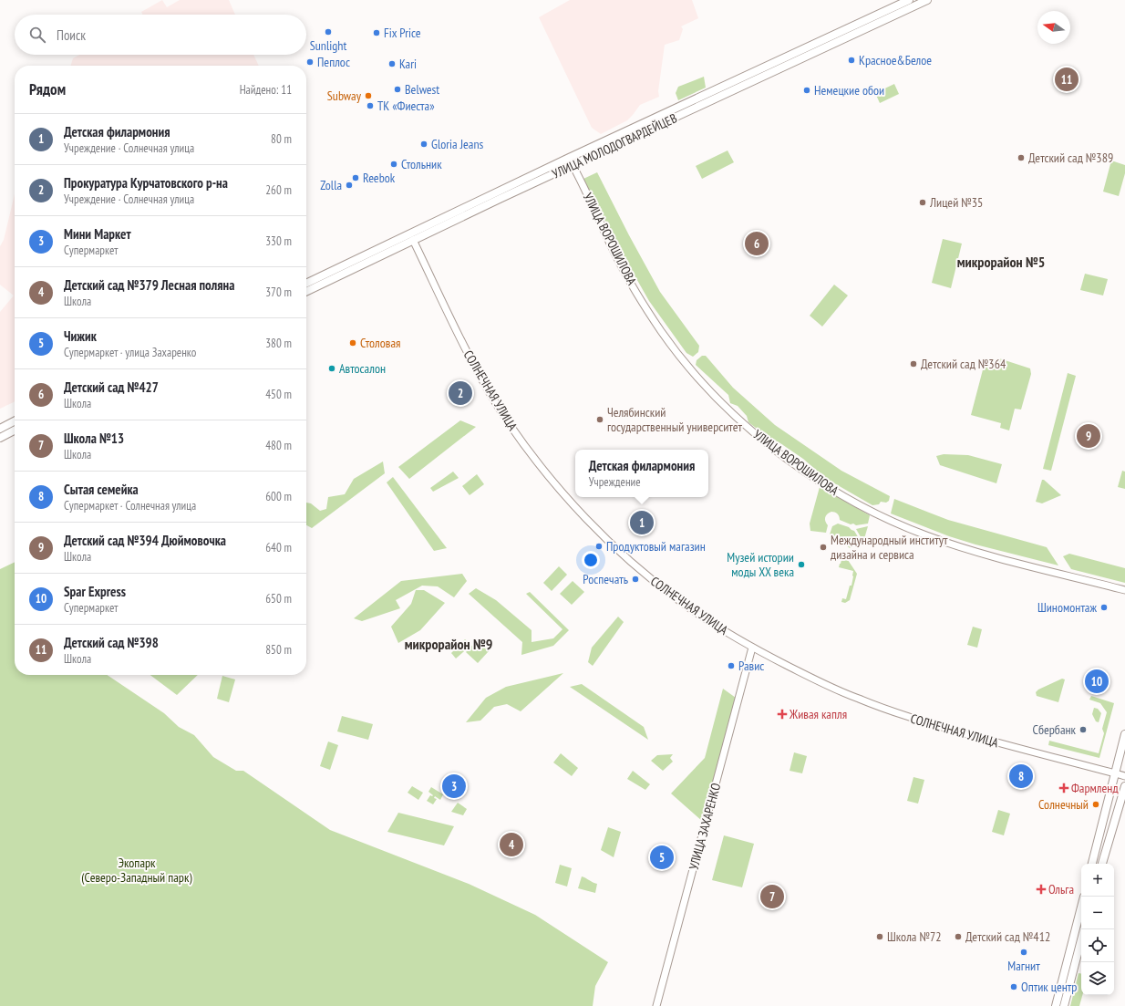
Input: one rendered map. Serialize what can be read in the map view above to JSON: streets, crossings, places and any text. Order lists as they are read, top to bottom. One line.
{"streets":{"main road":["УЛИЦА МОЛОДОГВАРДЕЙЦЕВ"],"street":["УЛИЦА ВОРОШИЛОВА","СОЛНЕЧНАЯ УЛИЦА","УЛИЦА ЗАХАРЕНКО"]},"crossings":[["УЛИЦА МОЛОДОГВАРДЕЙЦЕВ","УЛИЦА ВОРОШИЛОВА"],["УЛИЦА МОЛОДОГВАРДЕЙЦЕВ","СОЛНЕЧНАЯ УЛИЦА"],["СОЛНЕЧНАЯ УЛИЦА","УЛИЦА ЗАХАРЕНКО"]],"districts":["микрорайон №5","микрорайон №9"],"parks":["Экопарк (Северо-Западный парк)"],"places":{"other":["Sunlight","Fix Price","Красное&Белое","Пеплос","Kari","Belwest","Немецкие обои","Subway","ТК «Фиеста»","Gloria Jeans","Детский сад №389","Стольник","Reebok","Zolla","Лицей №35","Столовая","Детский сад №364","Автосалон","Челябинский государственный университет","Продуктовый магазин","Международный институт дизайна и сервиса","Музей истории моды XX века","Роспечать","Шиномонтаж","Равис","Сбербанк","Солнечный","Школа №72","Детский сад №412","Магнит","Оптик центр"],"health":["Живая капля","Фармленд","Ольга"]},"north":"left","page":{"search":"Поиск","pins":["11","6","2","9","1","10","8","3","4","5","7"],"heading":["Рядом","Найдено: 11"],"list":[{"mark":"1","name":"Детская филармония","note":"Учреждение · Солнечная улица","value":"80 m"},{"mark":"2","name":"Прокуратура Курчатовского р-на","note":"Учреждение · Солнечная улица","value":"260 m"},{"mark":"3","name":"Мини Маркет","note":"Супермаркет","value":"330 m"},{"mark":"4","name":"Детский сад №379 Лесная поляна","note":"Школа","value":"370 m"},{"mark":"5","name":"Чижик","note":"Супермаркет · улица Захаренко","value":"380 m"},{"mark":"6","name":"Детский сад №427","note":"Школа","value":"450 m"},{"mark":"7","name":"Школа №13","note":"Школа","value":"480 m"},{"mark":"8","name":"Сытая семейка","note":"Супермаркет · Солнечная улица","value":"600 m"},{"mark":"9","name":"Детский сад №394 Дюймовочка","note":"Школа","value":"640 m"},{"mark":"10","name":"Spar Express","note":"Супермаркет","value":"650 m"},{"mark":"11","name":"Детский сад №398","note":"Школа","value":"850 m"}],"popup":["Детская филармония","Учреждение"],"map_buttons":["+","−"]}}
